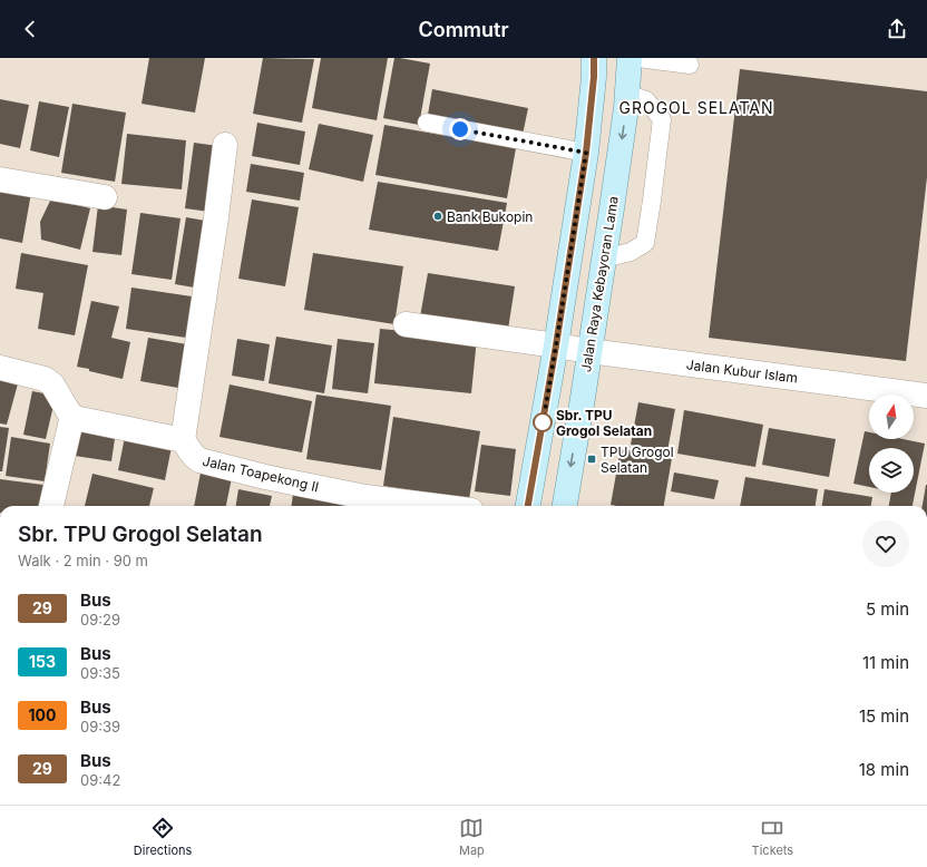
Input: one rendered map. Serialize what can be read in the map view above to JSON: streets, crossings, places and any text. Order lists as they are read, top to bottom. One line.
{"streets":{"main road":["Jalan Raya Kebayoran Lama"],"street":["Jalan Kubur Islam","Jalan Toapekong II"]},"crossings":[["Jalan Raya Kebayoran Lama","Jalan Kubur Islam"]],"districts":["GROGOL SELATAN"],"places":{"other":["Bank Bukopin","Sbr. TPU Grogol Selatan"],"transit":["TPU Grogol Selatan"]},"lines":["bus line 29"],"north":"top","page":{"header":"Commutr","heading":["Sbr. TPU Grogol Selatan","Walk · 2 min · 90 m"],"list":[{"mark":"29","name":"Bus","note":"09:29","value":"5 min"},{"mark":"153","name":"Bus","note":"09:35","value":"11 min"},{"mark":"100","name":"Bus","note":"09:39","value":"15 min"},{"mark":"29","name":"Bus","note":"09:42","value":"18 min"}],"tabs":["Directions","Map","Tickets"]}}
